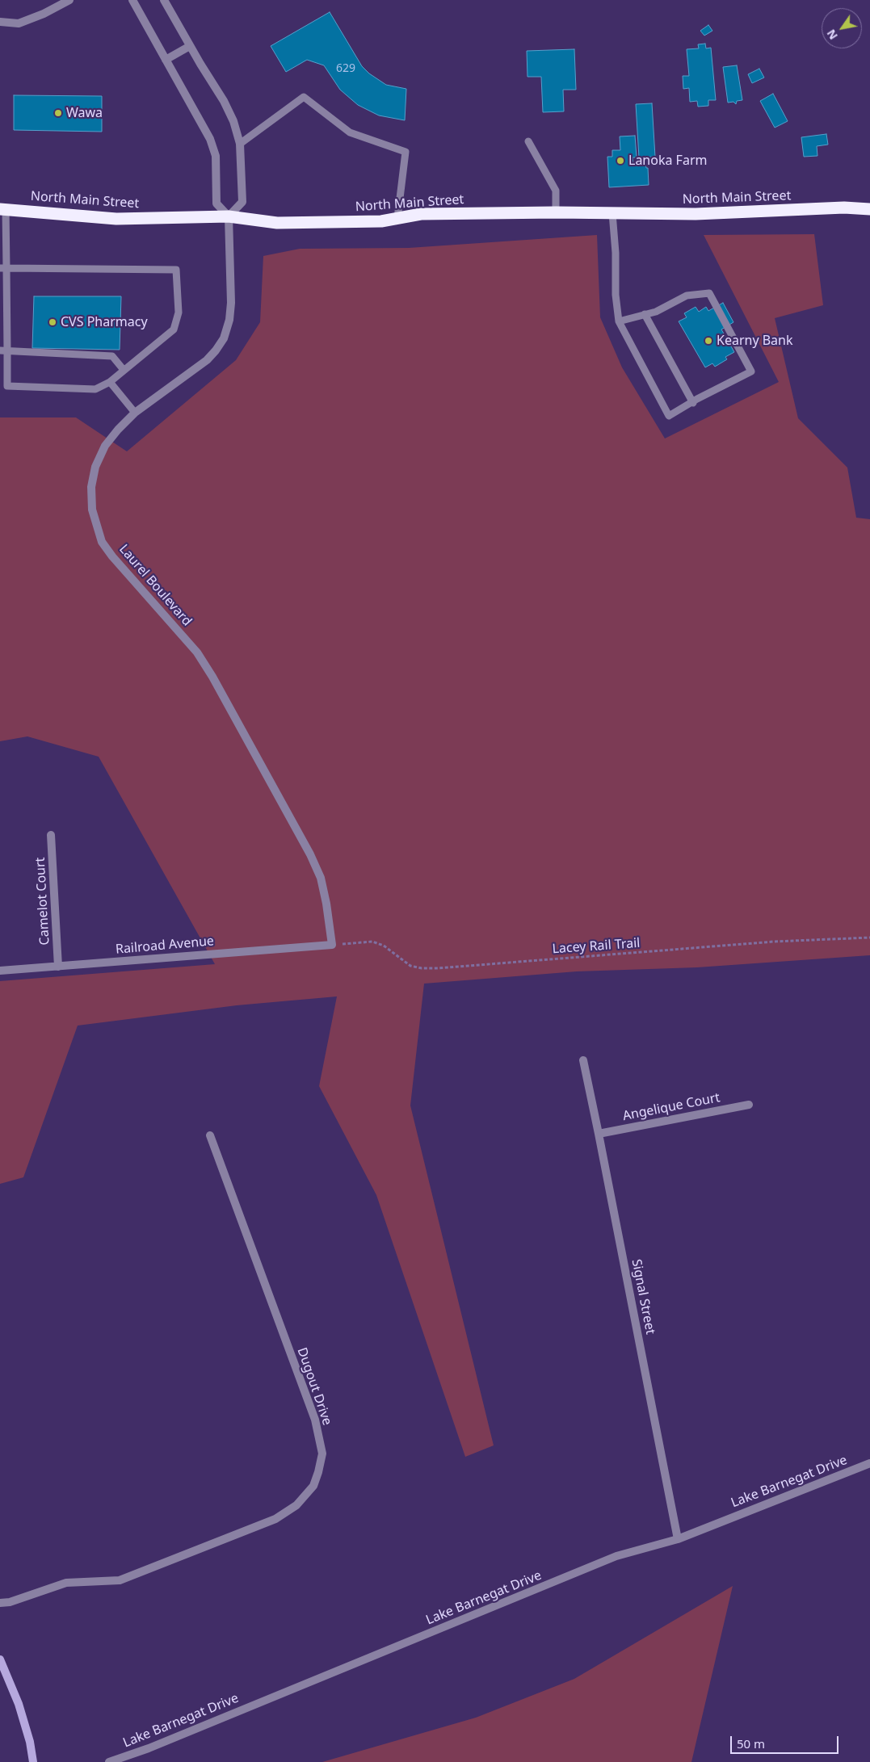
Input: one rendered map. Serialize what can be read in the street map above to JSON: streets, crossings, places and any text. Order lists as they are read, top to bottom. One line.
{"streets":{"highway":["North Main Street"],"street":["Laurel Boulevard","Camelot Court","Railroad Avenue","Angelique Court","Signal Street","Dugout Drive","Lake Barnegat Drive"],"path":["Lacey Rail Trail"]},"crossings":[["North Main Street","Laurel Boulevard"],["Laurel Boulevard","Railroad Avenue"],["Laurel Boulevard","Lacey Rail Trail"],["Camelot Court","Railroad Avenue"],["Railroad Avenue","Lacey Rail Trail"],["Angelique Court","Signal Street"],["Signal Street","Lake Barnegat Drive"]],"places":["Wawa","Lanoka Farm","CVS Pharmacy","Kearny Bank"],"house_numbers":["629"],"scale_bar":"50 m","north":"bottom left"}
